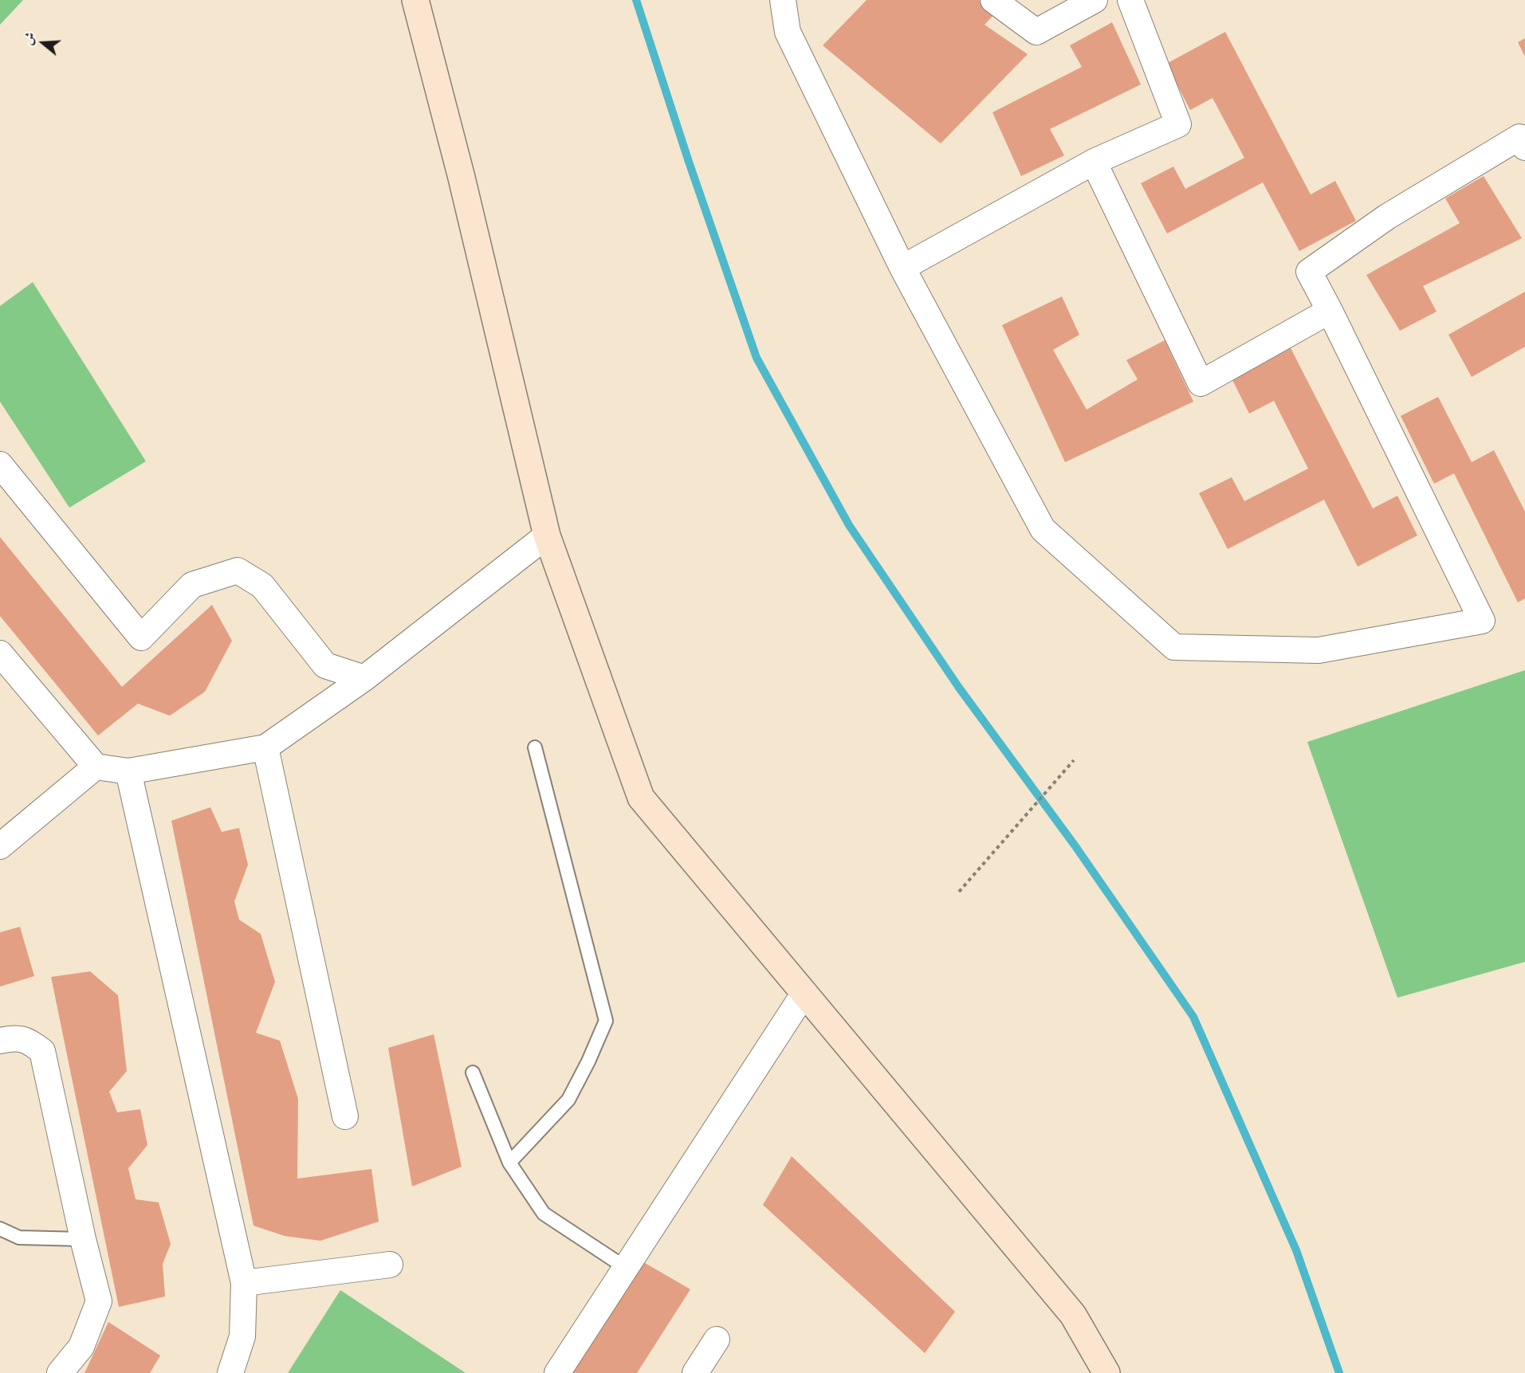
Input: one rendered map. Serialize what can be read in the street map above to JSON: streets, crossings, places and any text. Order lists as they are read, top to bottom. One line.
{"north":"left"}
